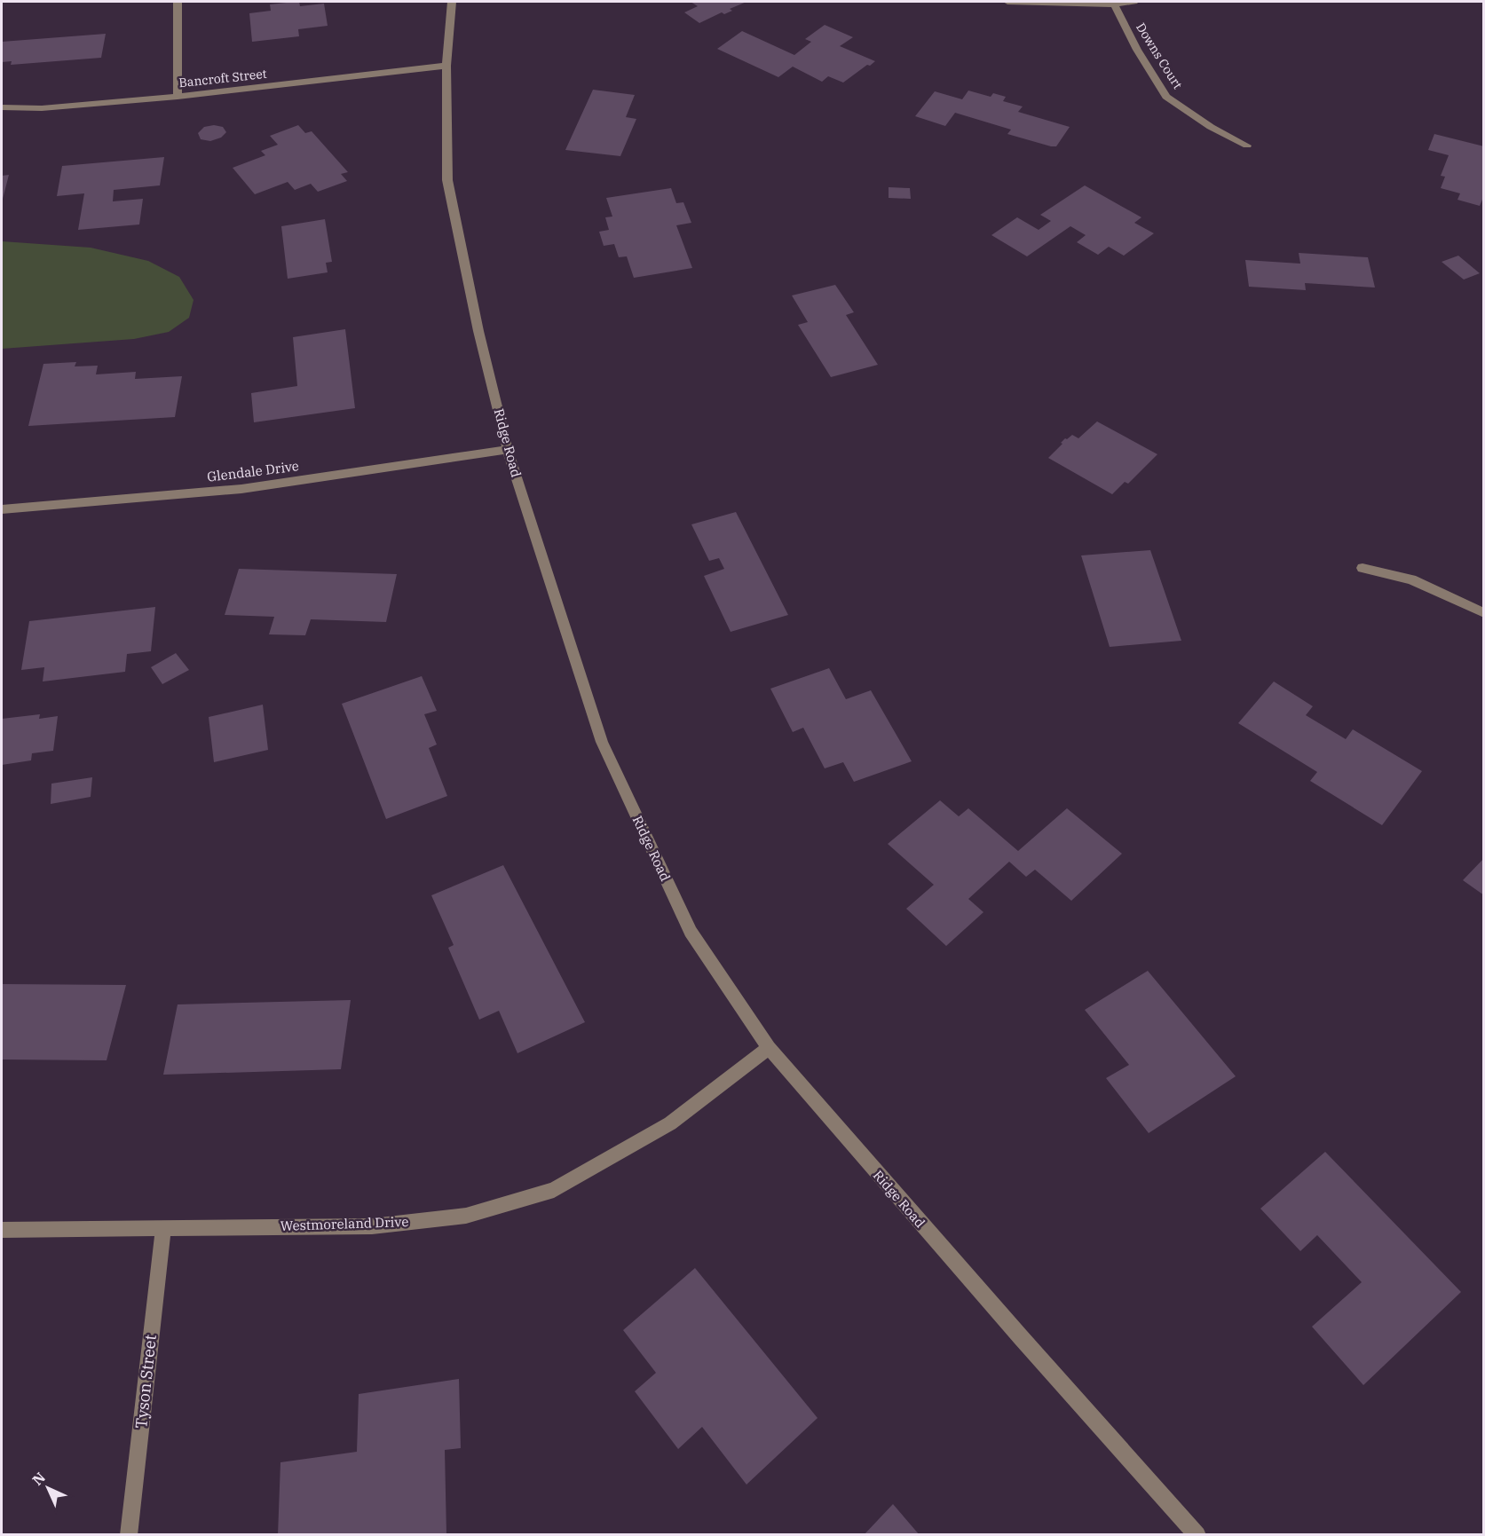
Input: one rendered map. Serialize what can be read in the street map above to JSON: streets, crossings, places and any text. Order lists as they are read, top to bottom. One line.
{"streets":{"street":["Downs Court","Bancroft Street","Ridge Road","Glendale Drive","Westmoreland Drive","Tyson Street"]},"crossings":[["Bancroft Street","Ridge Road"],["Ridge Road","Glendale Drive"],["Ridge Road","Westmoreland Drive"],["Westmoreland Drive","Tyson Street"]],"north":"top left"}
